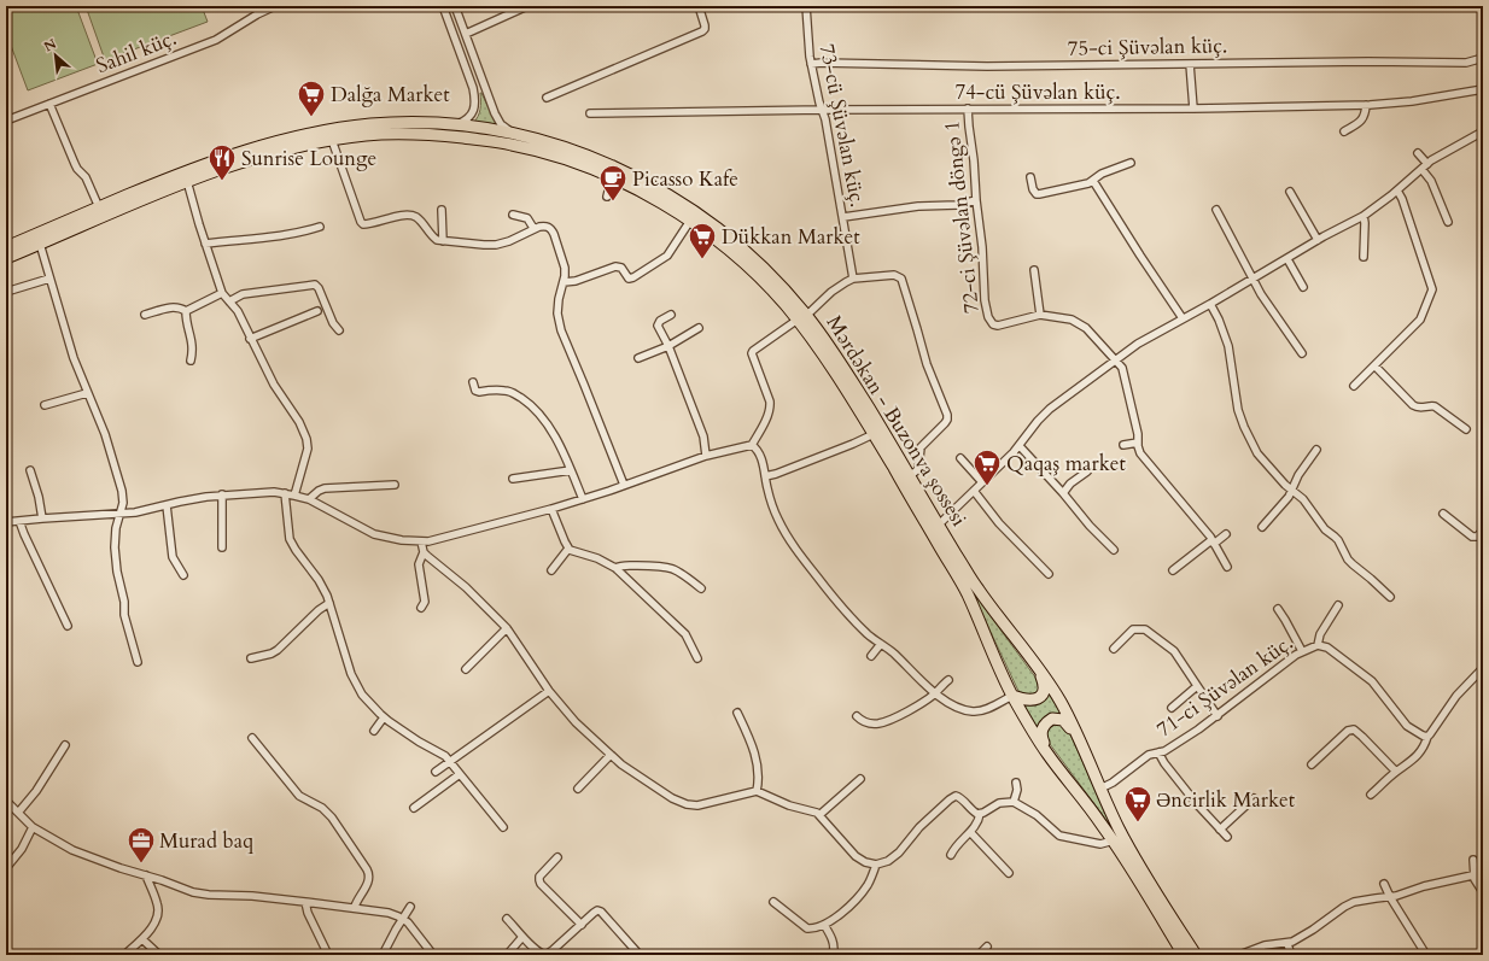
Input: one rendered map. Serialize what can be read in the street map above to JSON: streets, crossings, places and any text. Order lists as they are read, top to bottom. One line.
{"streets":{"main road":["Mərdəkan - Buzonva şossesi"],"street":["75-ci Şüvəlan küç.","Sahil küç.","74-cü Şüvəlan küç.","73-cü Şüvəlan küç.","72-ci Şüvəlan döngə 1","71-ci Şüvəlan küç."]},"crossings":[["75-ci Şüvəlan küç.","73-cü Şüvəlan küç."],["74-cü Şüvəlan küç.","73-cü Şüvəlan küç."],["74-cü Şüvəlan küç.","72-ci Şüvəlan döngə 1"],["Mərdəkan - Buzonva şossesi","71-ci Şüvəlan küç."]],"places":{"supermarket":["Dalğa Market","Dükkan Market","Qaqaş market","Əncirlik Market"],"restaurant":["Sunrise Lounge"],"cafe":["Picasso Kafe"],"office":["Murad baq"]},"north":"top left"}
